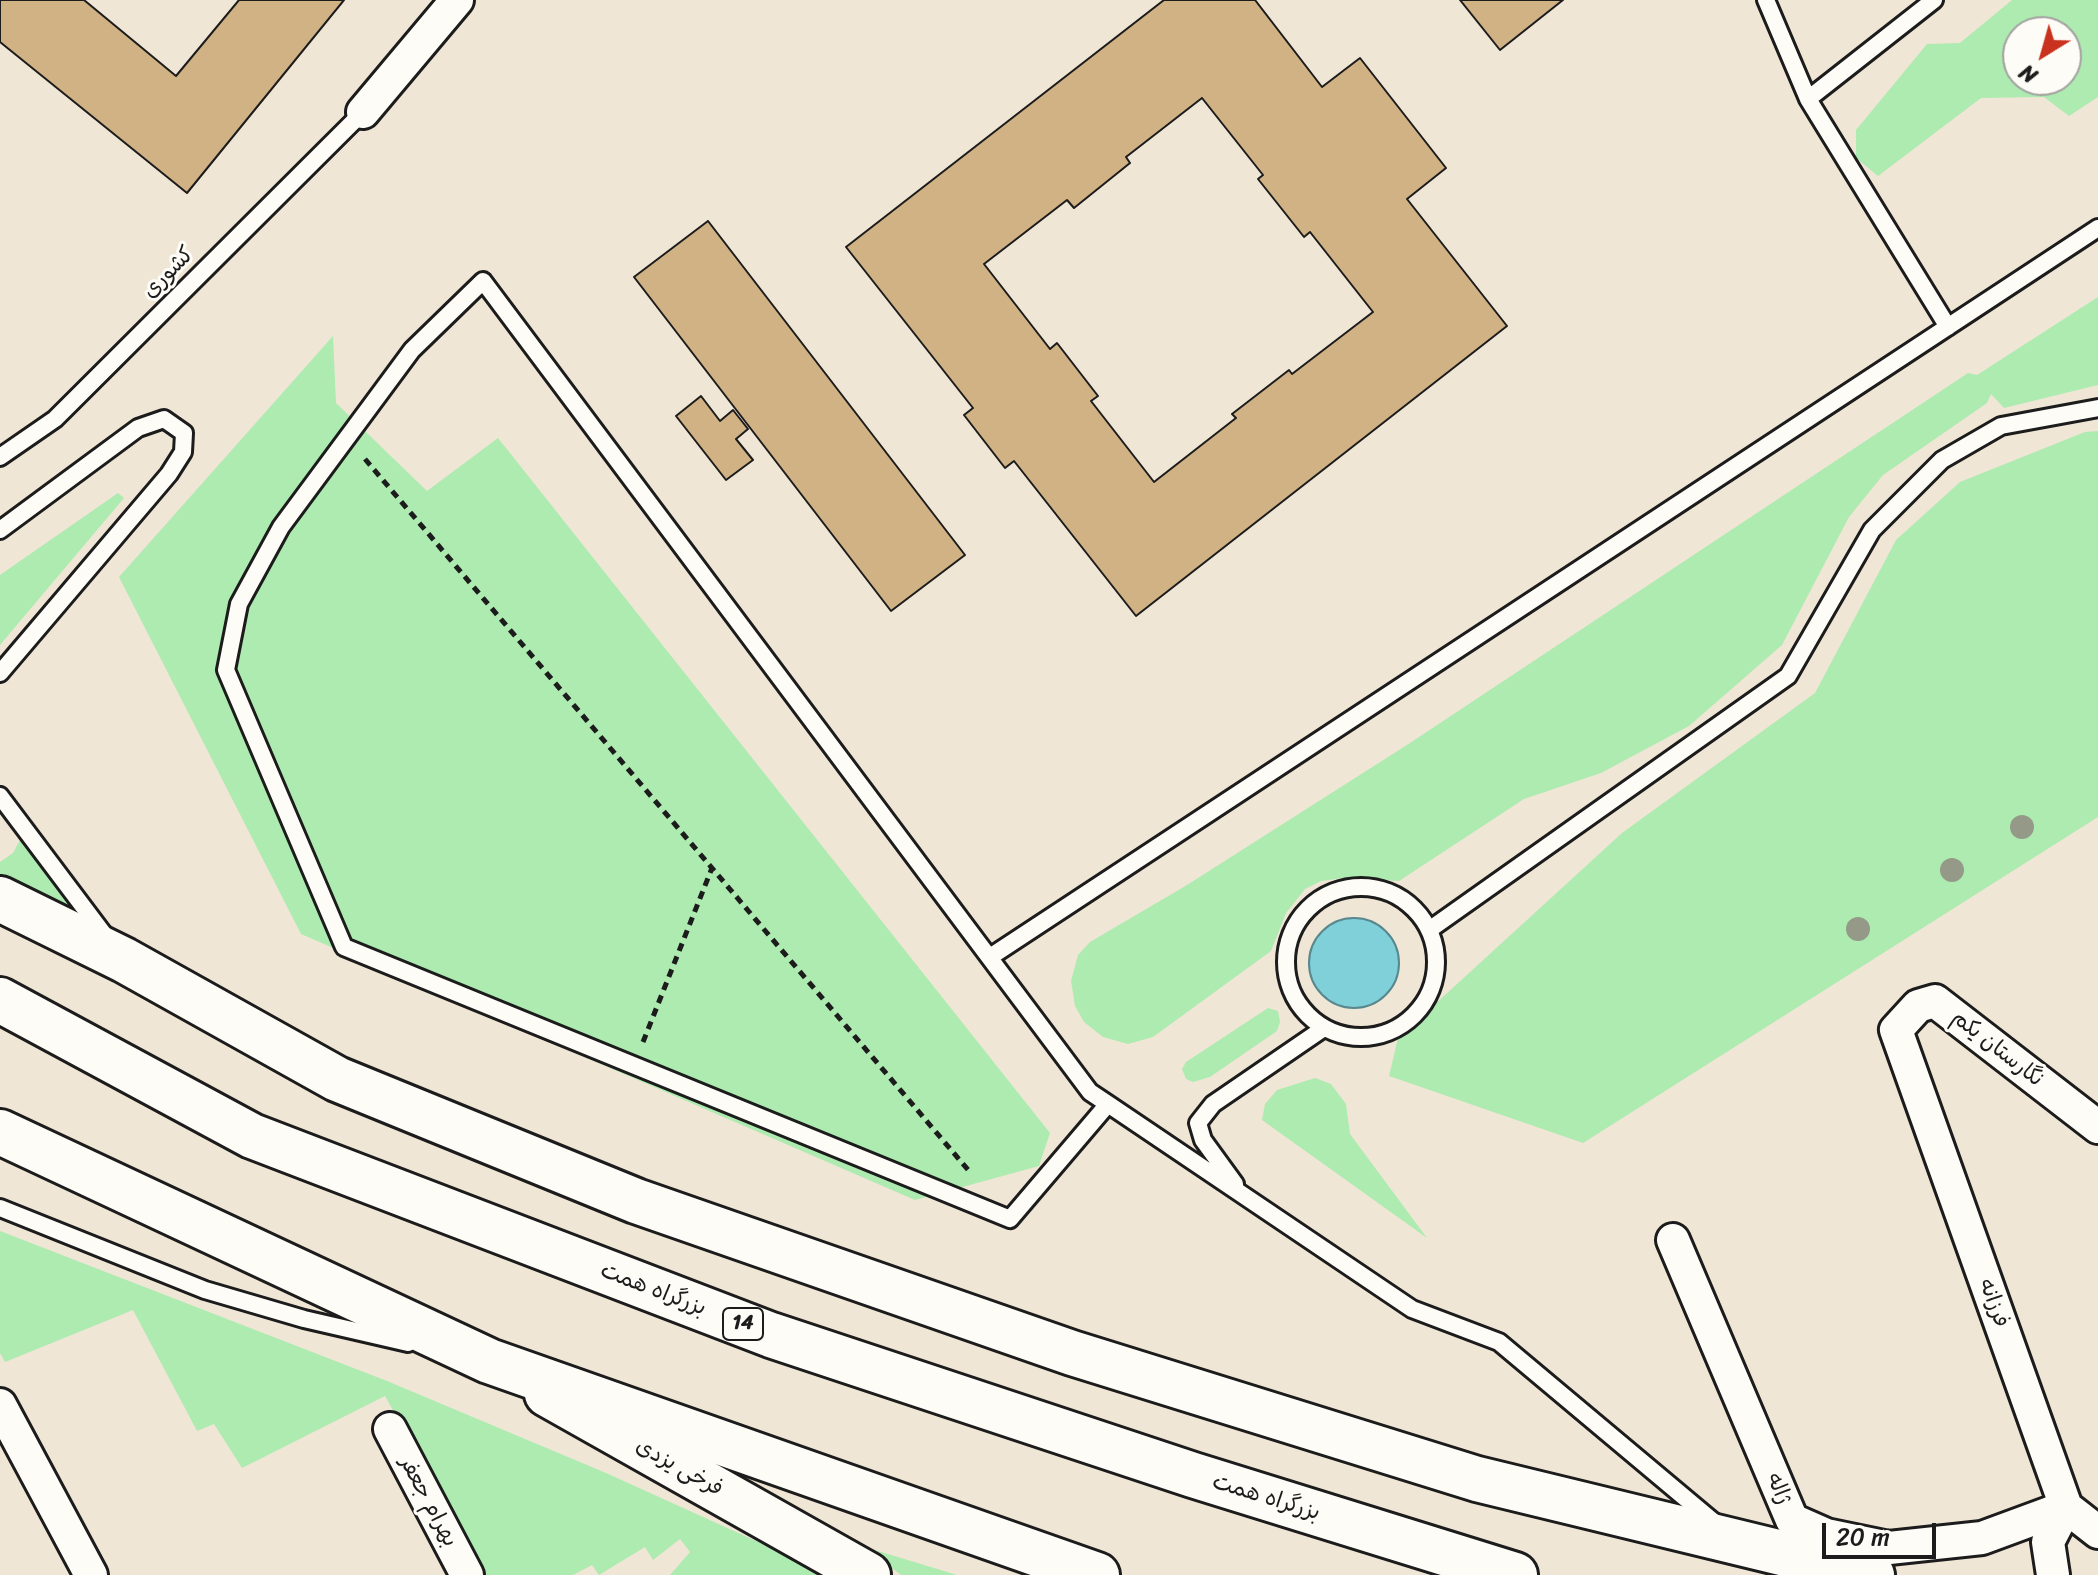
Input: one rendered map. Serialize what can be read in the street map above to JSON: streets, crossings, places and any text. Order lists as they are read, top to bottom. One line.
{"streets":{"main road":["بزرگراه همت","14","فرخی یزدی"],"street":["نگارستان یکم","فرزانه","ژاله","بهرام جعفر"],"lane":["کشوری"]},"crossings":[["نگارستان یکم","فرزانه"],["فرزانه","ژاله"]],"scale_bar":"20 m","north":"bottom left"}
